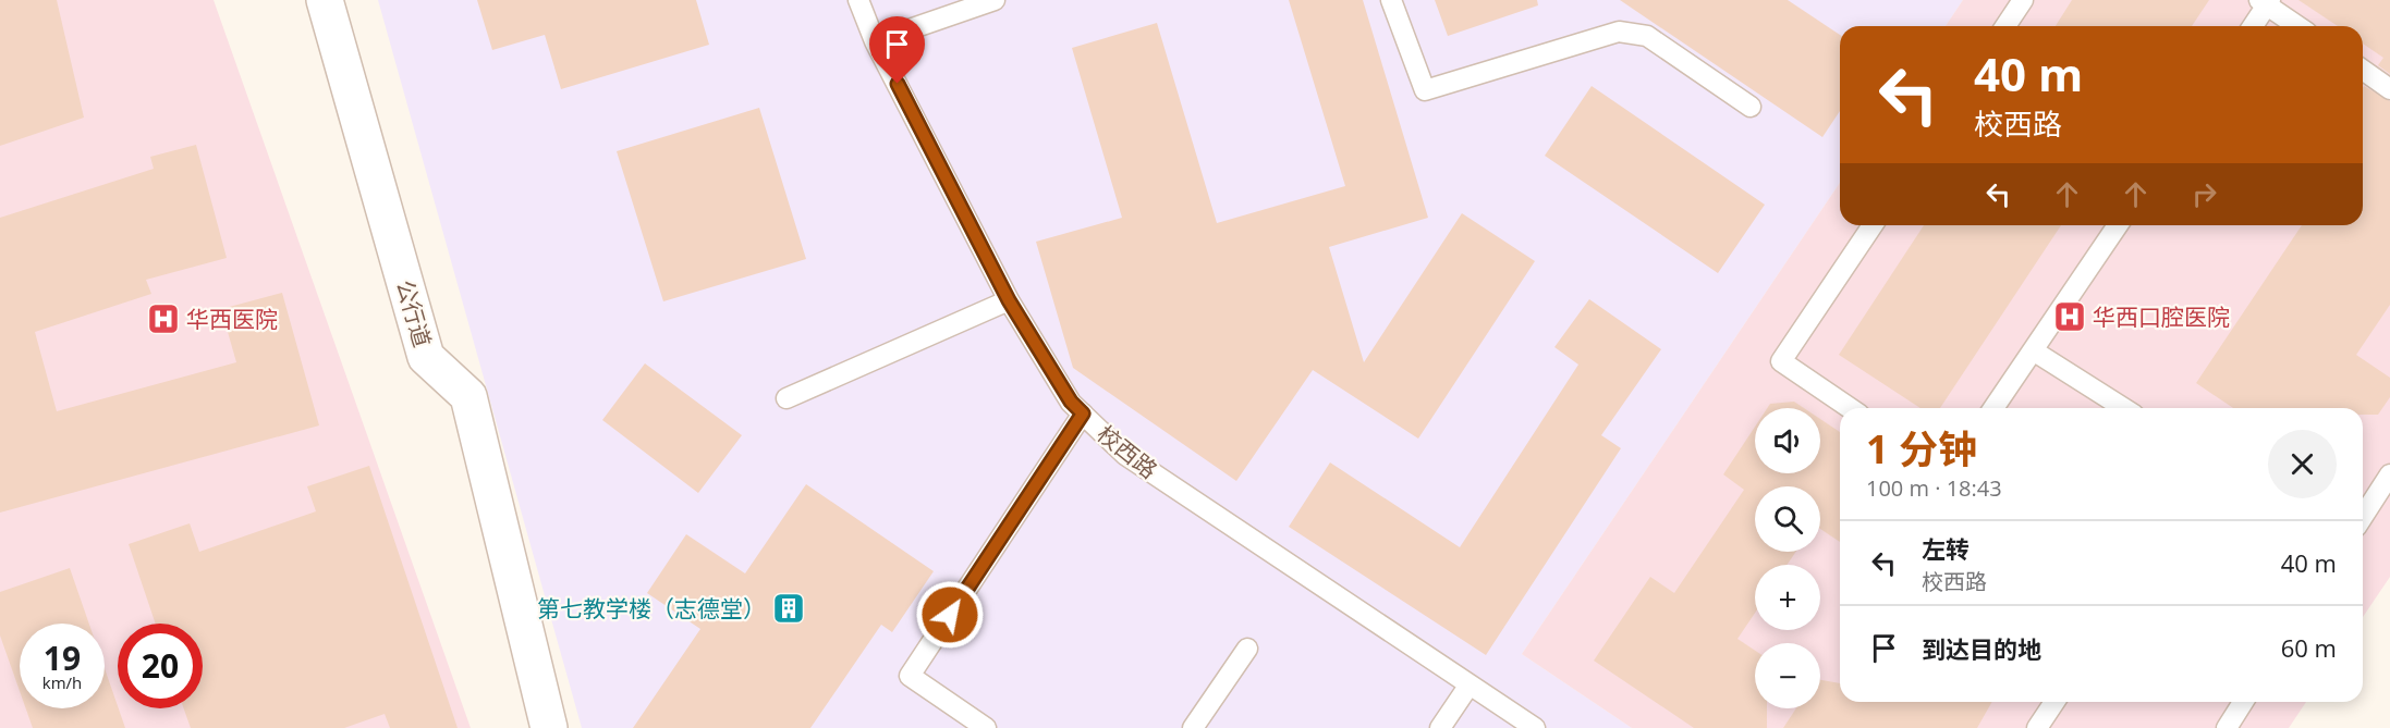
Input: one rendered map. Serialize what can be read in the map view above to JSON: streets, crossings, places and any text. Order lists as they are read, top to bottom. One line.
{"streets":{"street":["公行道"],"lane":["校西路"]},"places":{"hospital":["华西口腔医院","华西医院"],"building":["第七教学楼（志德堂）"]},"page":{"turn":["40 m","校西路"],"map_buttons":["+","−"],"heading":["1 分钟","100 m · 18:43"],"list":[{"name":"左转","note":"校西路","value":"40 m"},{"name":"到达目的地","value":"60 m"}],"speed":"19 km/h","limit":"20"}}
